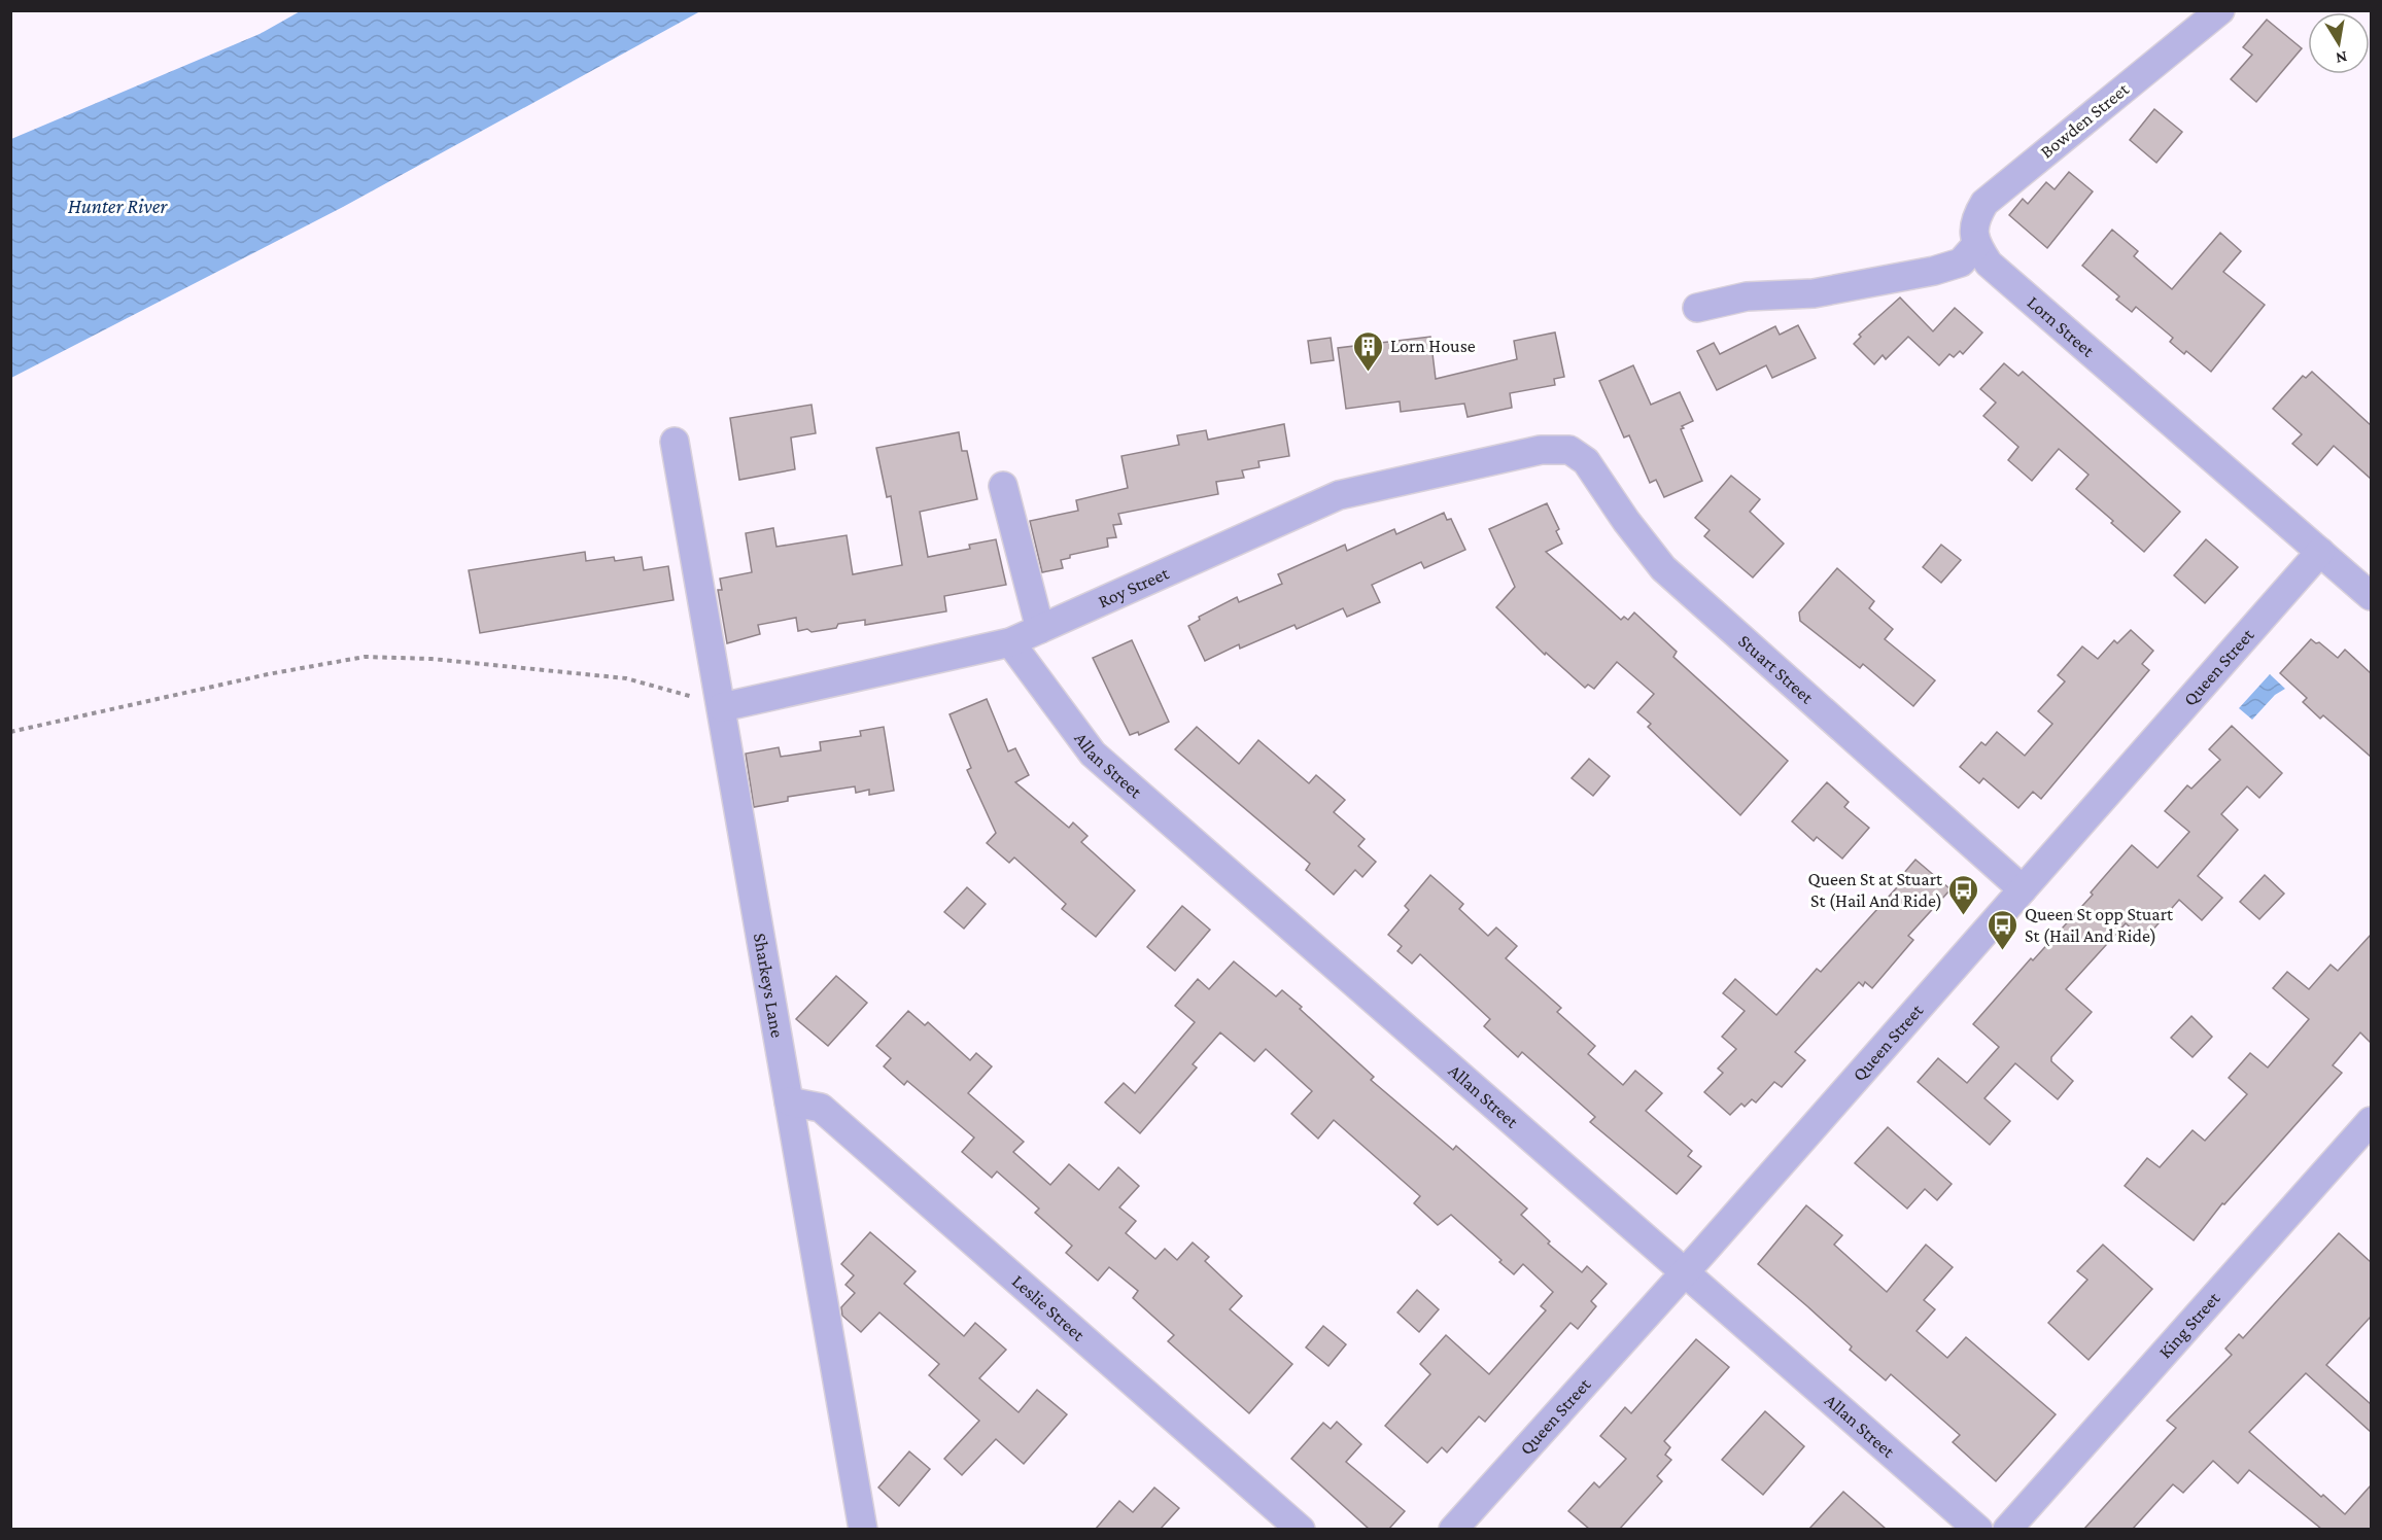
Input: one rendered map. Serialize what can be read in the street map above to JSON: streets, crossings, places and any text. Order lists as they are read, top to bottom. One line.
{"streets":{"street":["Bowden Street","Lorn Street","Roy Street","Queen Street","Stuart Street","Allan Street","Sharkeys Lane","Leslie Street","King Street"]},"crossings":[["Bowden Street","Lorn Street"],["Lorn Street","Queen Street"],["Roy Street","Stuart Street"],["Roy Street","Allan Street"],["Roy Street","Sharkeys Lane"],["Queen Street","Stuart Street"],["Queen Street","Allan Street"],["Sharkeys Lane","Leslie Street"]],"water":["Hunter River"],"places":{"building":["Lorn House"],"bus stop":["Queen St at Stuart St (Hail And Ride)","Queen St opp Stuart St (Hail And Ride)"]},"north":"bottom"}
